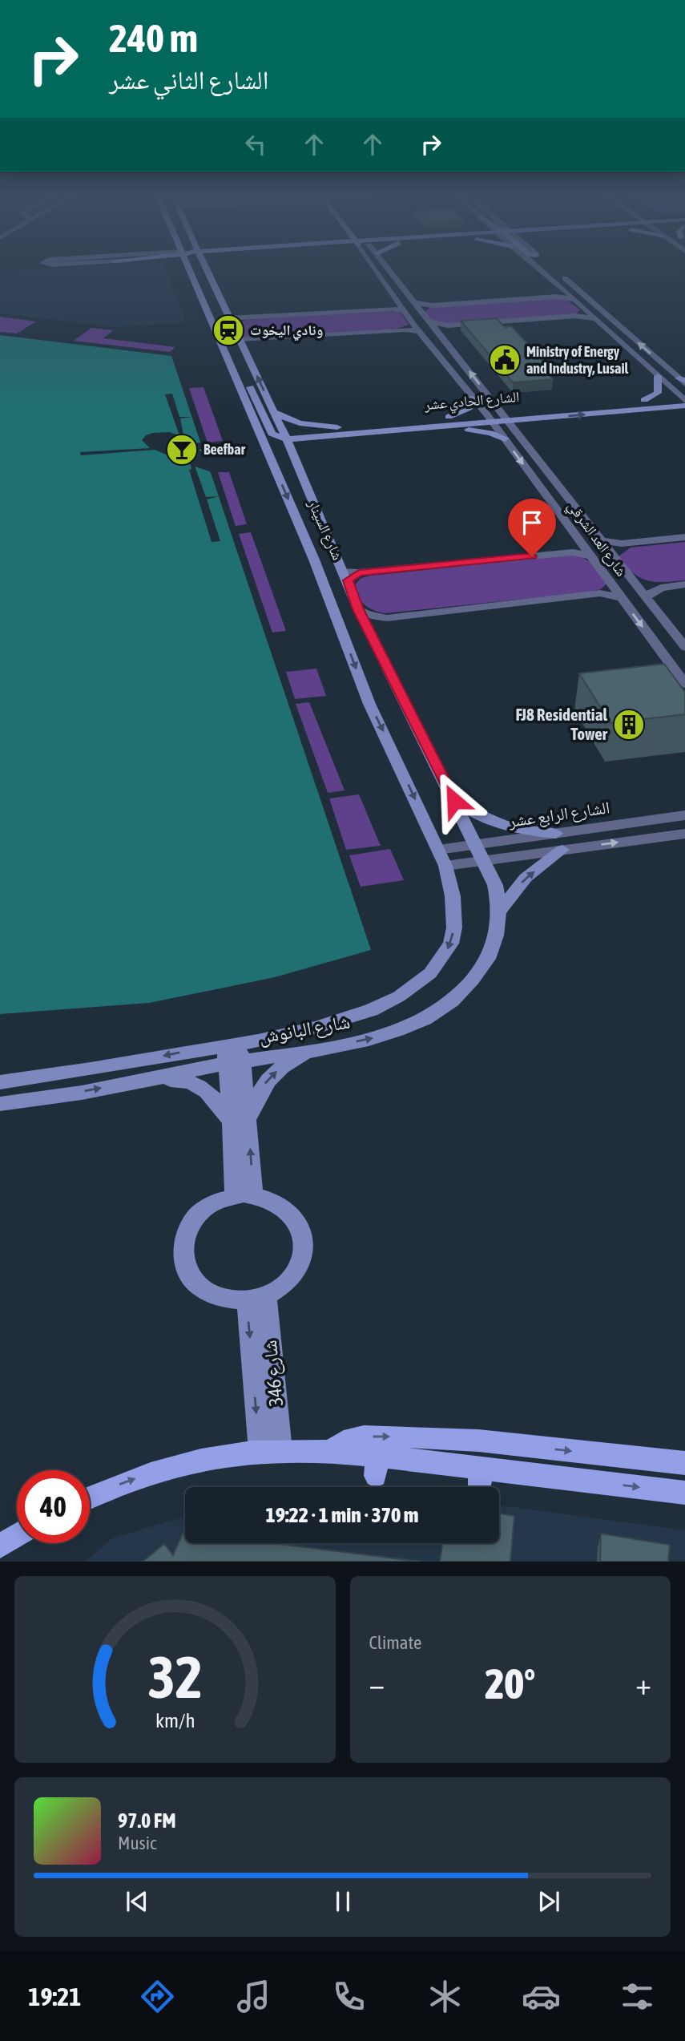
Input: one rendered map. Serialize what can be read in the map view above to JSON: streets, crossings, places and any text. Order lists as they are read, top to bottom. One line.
{"streets":{"street":["الشارع الحادي عشر","شارع السينار","شارع العد الشرقي","الشارع الرابع عشر","شارع البانوش","شارع 346"]},"crossings":[["الشارع الحادي عشر","شارع السينار"],["الشارع الحادي عشر","شارع العد الشرقي"],["شارع السينار","الشارع الرابع عشر"],["شارع السينار","شارع البانوش"],["الشارع الرابع عشر","شارع البانوش"]],"places":{"station":["ونادي اليخوت"],"public building":["Ministry of Energy and Industry, Lusail"],"bar":["Beefbar"],"building":["FJ8 Residential Tower"]},"page":{"turn":["240 m","الشارع الثاني عشر"],"limit":"40","trip":"19:22 · 1 min · 370 m","tile":"Climate","heat":["−","20°","+"],"song":["97.0 FM","Music"],"tabs":"19:21","gauge":["32","km/h"]}}
